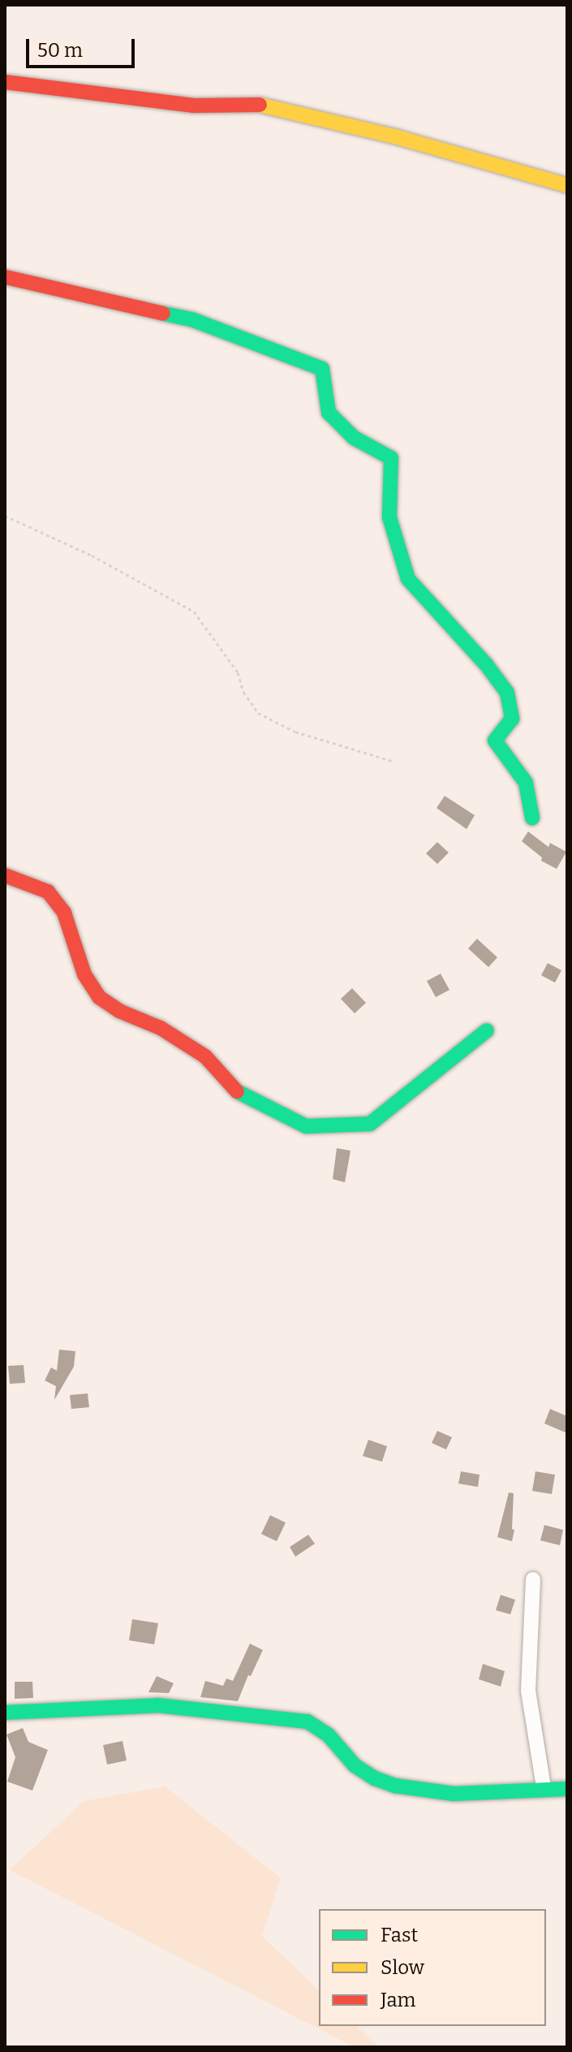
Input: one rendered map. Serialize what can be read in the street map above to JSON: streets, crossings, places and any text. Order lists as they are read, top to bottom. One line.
{"legend":["Fast","Slow","Jam"],"scale_bar":"50 m"}
